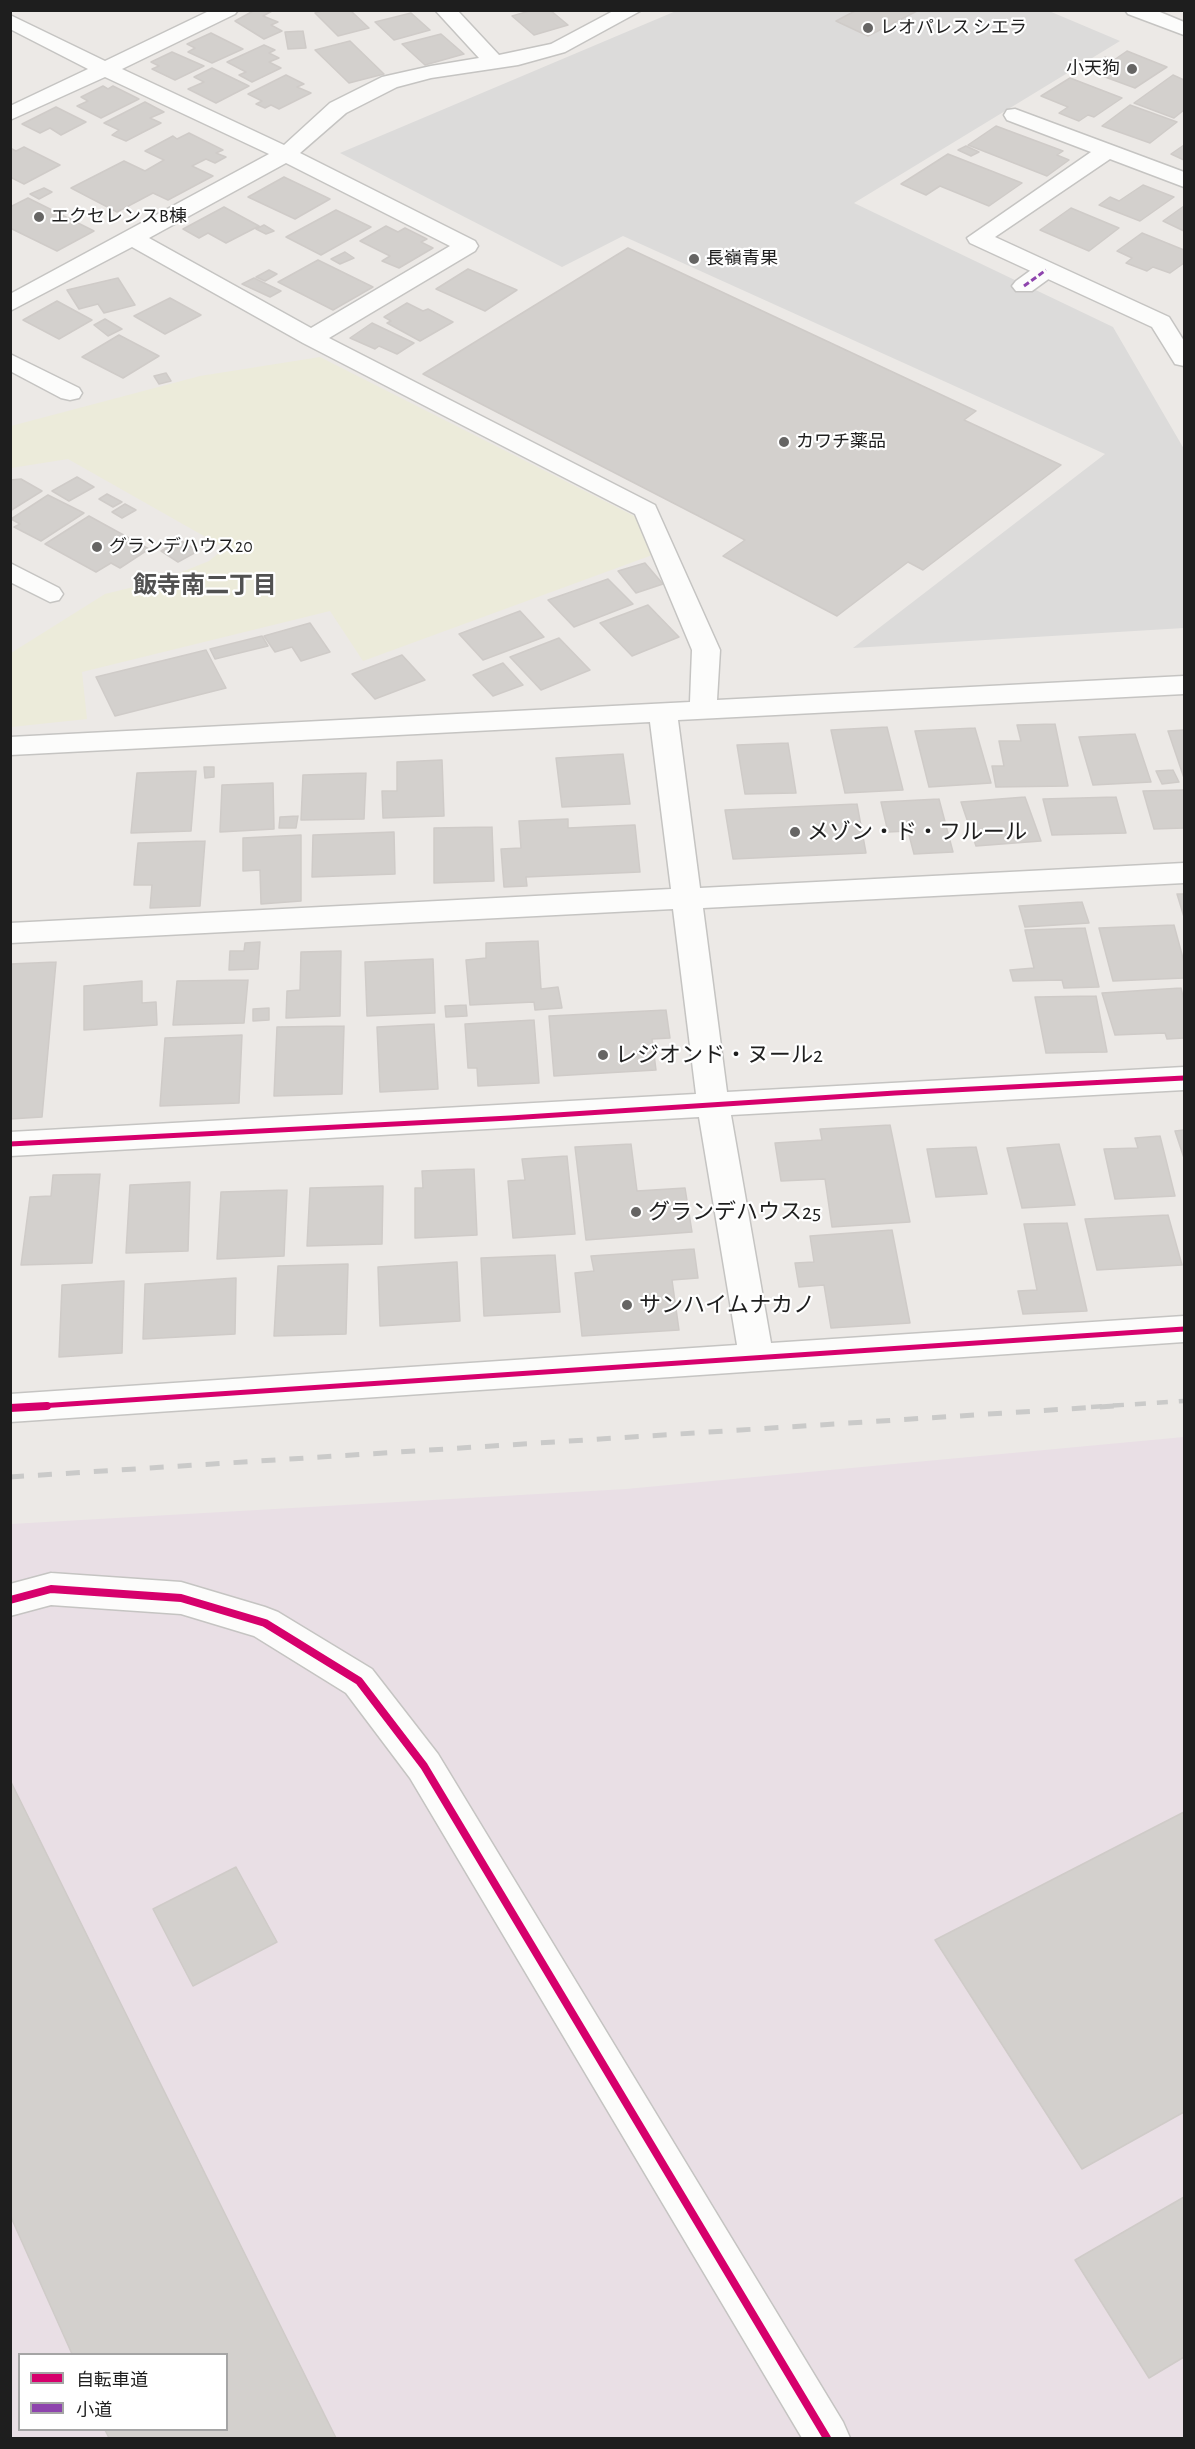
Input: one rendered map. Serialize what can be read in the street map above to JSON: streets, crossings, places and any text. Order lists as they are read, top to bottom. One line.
{"districts":["飯寺南二丁目"],"places":["レオパレス シエラ","小天狗","エクセレンスB棟","長嶺青果","カワチ薬品","グランデハウス20","メゾン・ド・フルール","レジオンド・ヌール2","グランデハウス25","サンハイムナカノ"],"legend":["自転車道","小道"]}
